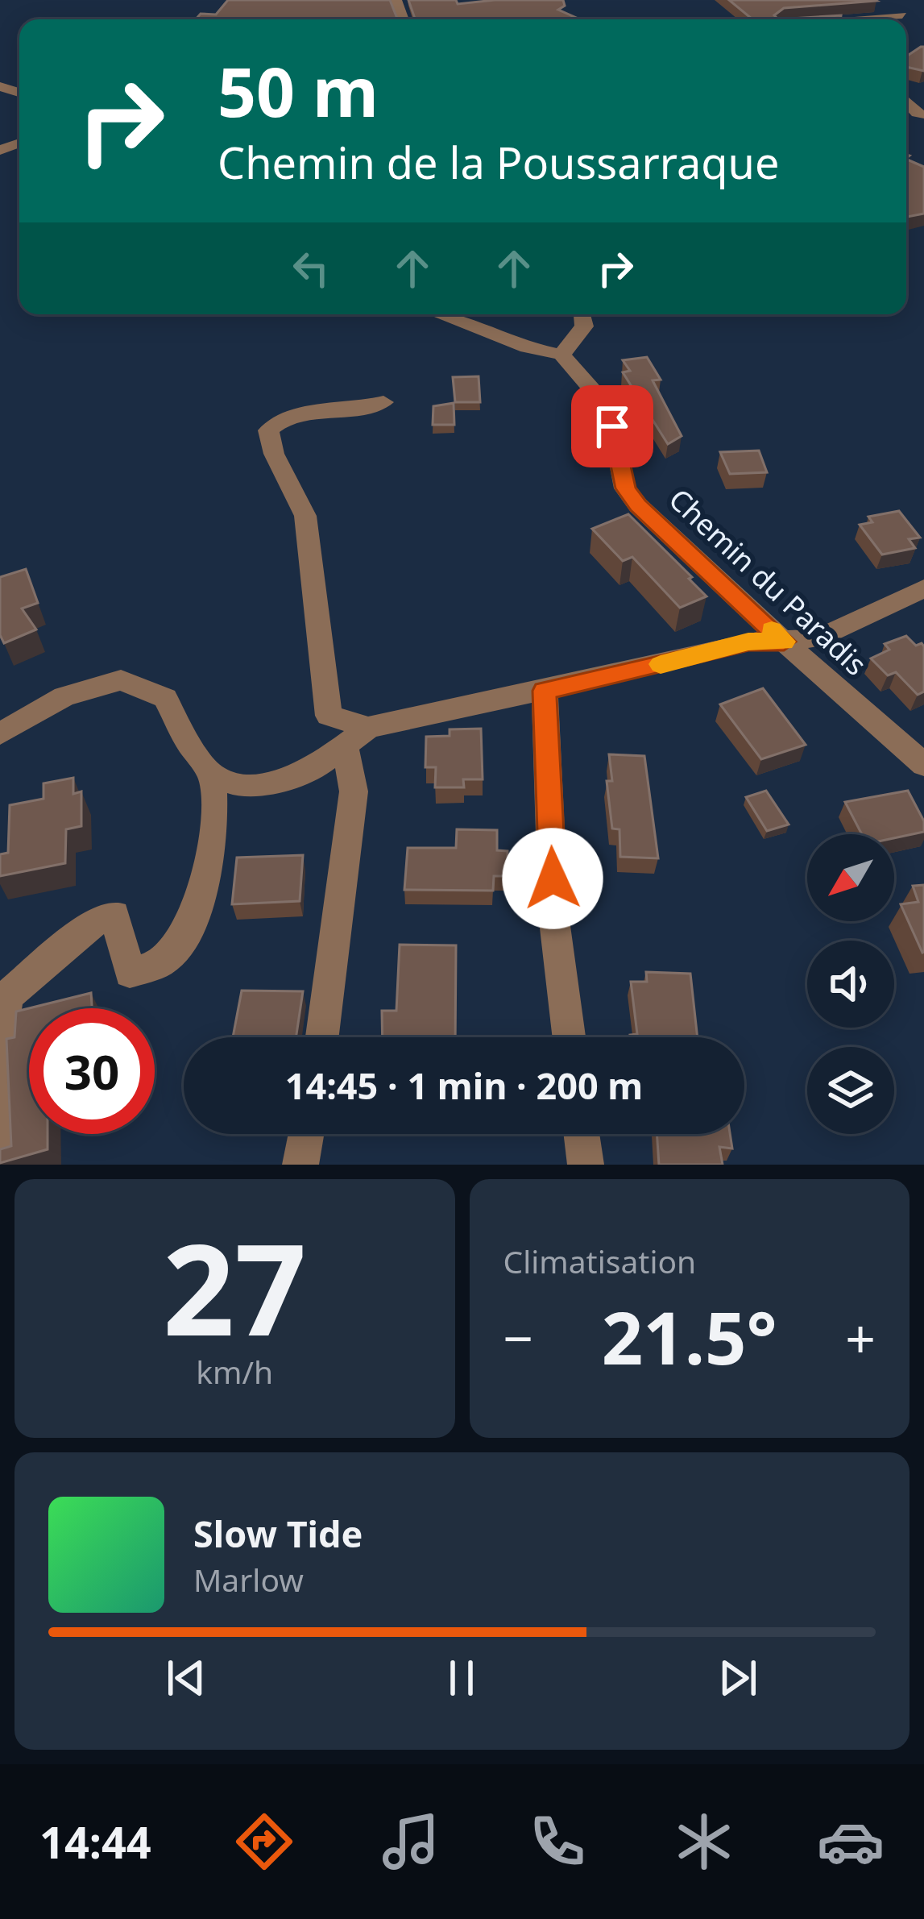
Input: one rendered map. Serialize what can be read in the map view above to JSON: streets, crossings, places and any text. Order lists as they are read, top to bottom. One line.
{"streets":{"street":["Chemin du Paradis"]},"north":"bottom left","page":{"turn":["50 m","Chemin de la Poussarraque"],"limit":"30","trip":"14:45 · 1 min · 200 m","tile":[["27","km/h"],"Climatisation"],"heat":["−","21.5°","+"],"song":["Slow Tide","Marlow"],"tabs":"14:44"}}
